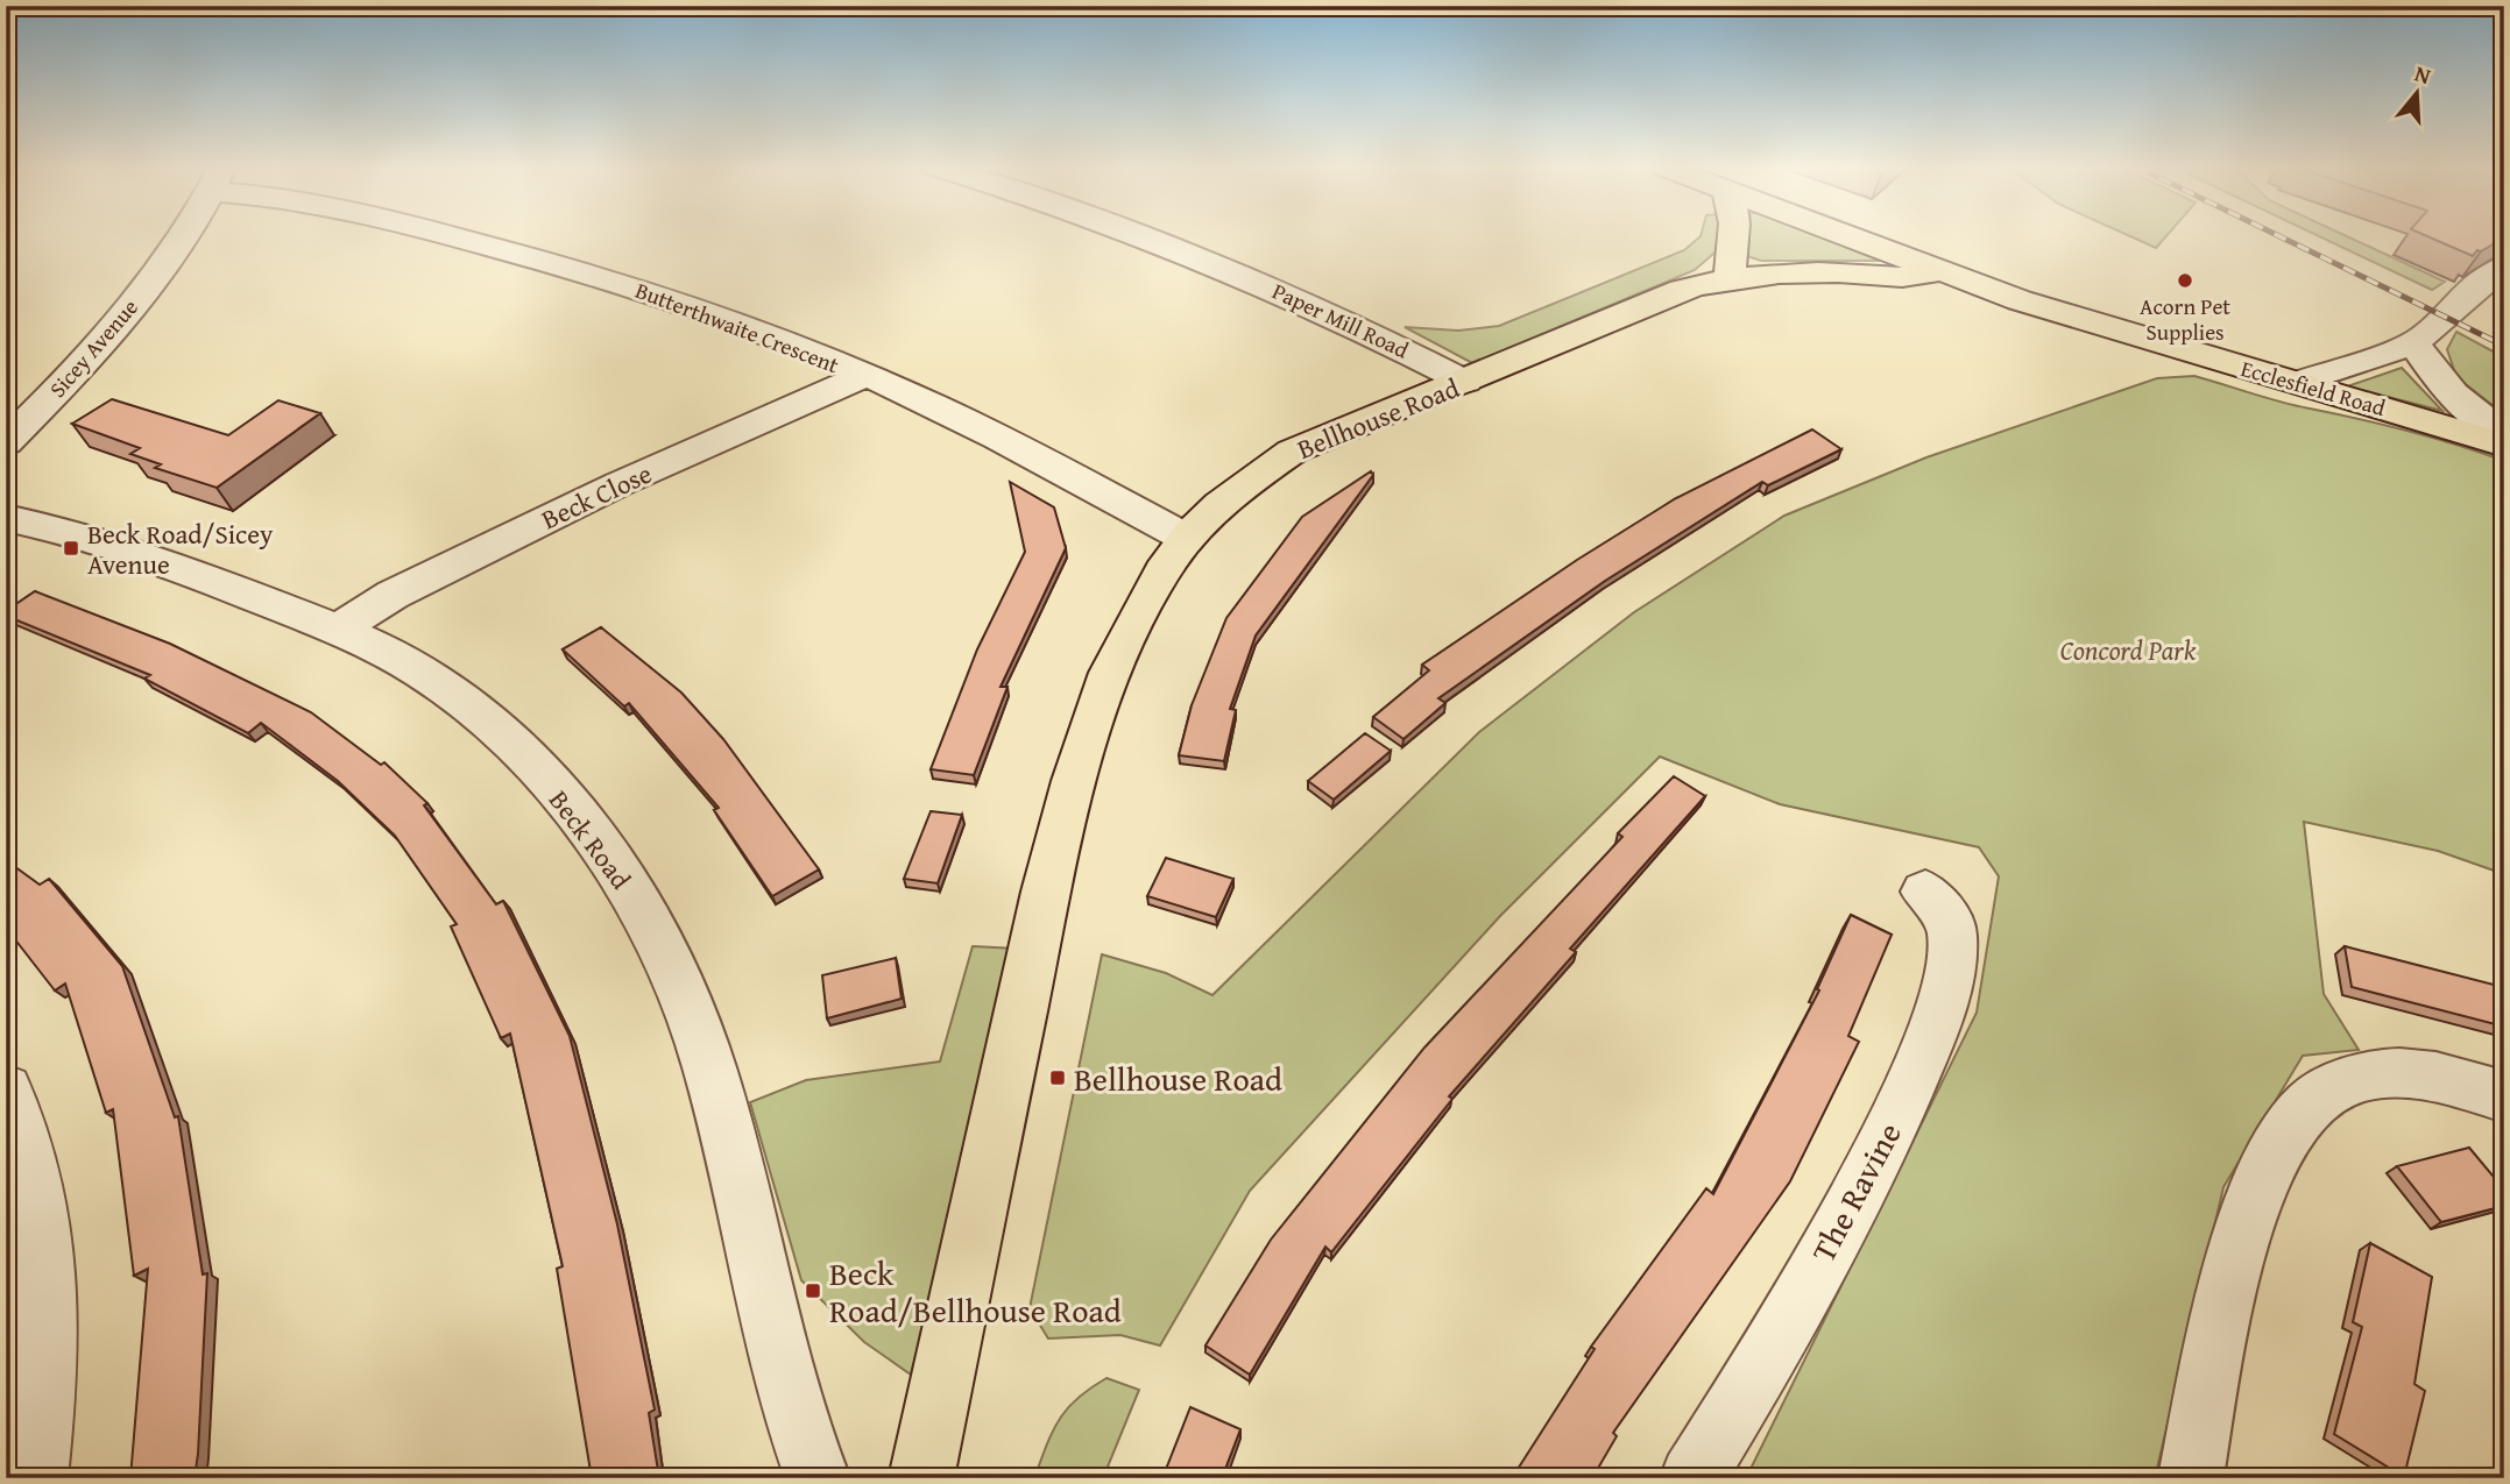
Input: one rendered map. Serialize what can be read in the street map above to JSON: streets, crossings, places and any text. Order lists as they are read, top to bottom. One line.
{"streets":{"main road":["Ecclesfield Road","Bellhouse Road"],"street":["Paper Mill Road","Butterthwaite Crescent","Sicey Avenue","Beck Close","Beck Road","The Ravine"]},"crossings":[["Paper Mill Road","Bellhouse Road"],["Butterthwaite Crescent","Bellhouse Road"],["Butterthwaite Crescent","Beck Close"],["Ecclesfield Road","Bellhouse Road"],["Beck Close","Beck Road"]],"parks":["Concord Park"],"places":{"other":["Acorn Pet Supplies"],"transit":["Beck Road/Sicey Avenue","Bellhouse Road","Beck Road/Bellhouse Road"]},"north":"top"}
